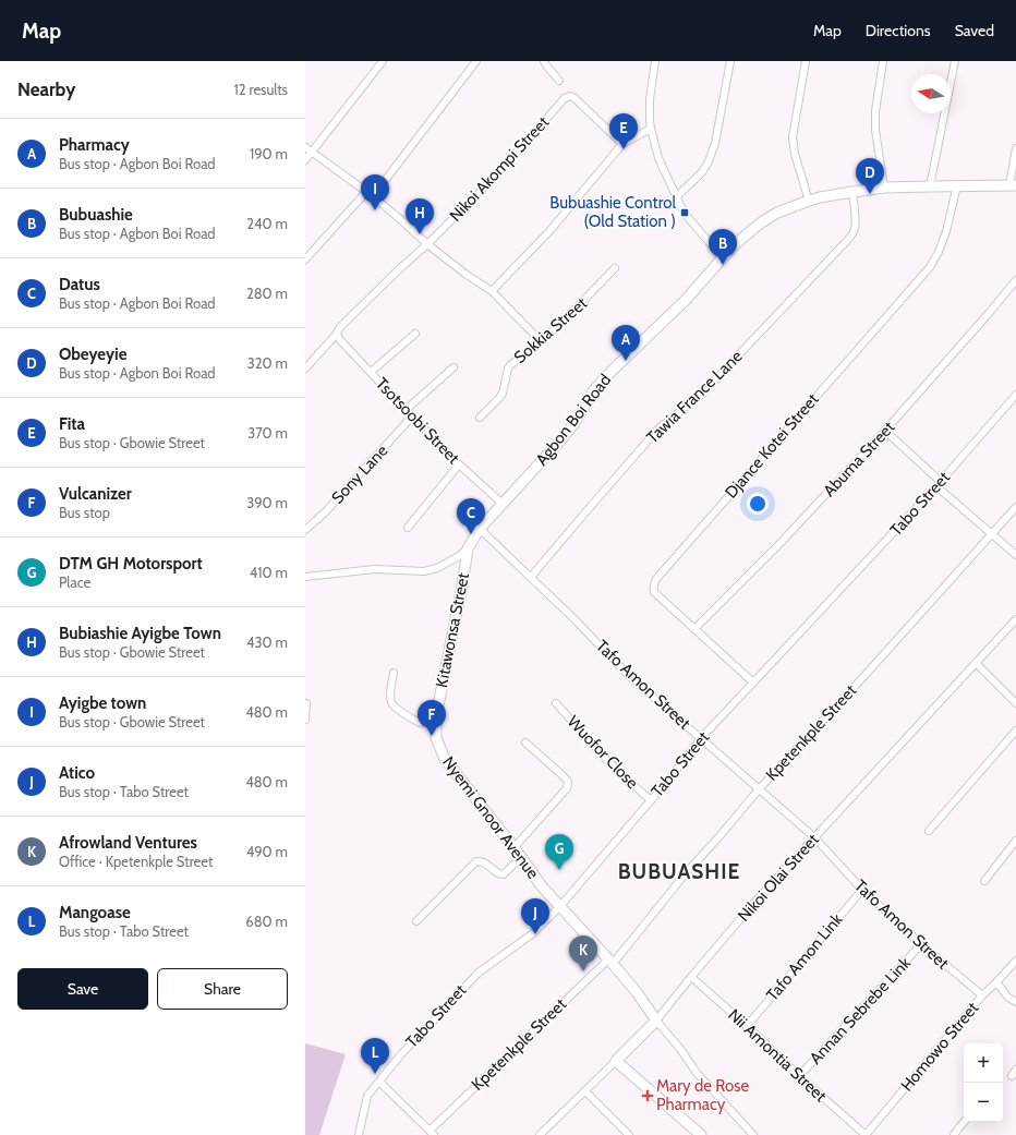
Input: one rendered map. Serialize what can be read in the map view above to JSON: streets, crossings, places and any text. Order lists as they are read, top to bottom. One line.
{"streets":{"street":["Nikoi Akompi Street","Sokkia Street","Tawia France Lane","Agbon Boi Road","Tsotsoobi Street","Djance Kotei Street","Abuma Street","Sony Lane","Tabo Street","Kitawonsa Street","Tafo Amon Street","Kpetenkple Street","Wuofor Close","Nyemi Gnoor Avenue","Nikoi Olai Street","Tafo Amon Link","Annan Sebrebe Link","Homowo Street","Nii Amontia Street"]},"crossings":[["Nikoi Akompi Street","Tsotsoobi Street"],["Tawia France Lane","Agbon Boi Road"],["Tawia France Lane","Tafo Amon Street"],["Agbon Boi Road","Tsotsoobi Street"],["Agbon Boi Road","Djance Kotei Street"],["Agbon Boi Road","Kitawonsa Street"],["Agbon Boi Road","Tafo Amon Street"],["Tsotsoobi Street","Sony Lane"],["Djance Kotei Street","Abuma Street"],["Djance Kotei Street","Tabo Street"],["Tabo Street","Tafo Amon Street"],["Tabo Street","Wuofor Close"],["Tabo Street","Nyemi Gnoor Avenue"],["Kitawonsa Street","Nyemi Gnoor Avenue"],["Tafo Amon Street","Kpetenkple Street"],["Tafo Amon Street","Nikoi Olai Street"],["Tafo Amon Street","Tafo Amon Link"],["Tafo Amon Street","Annan Sebrebe Link"],["Tafo Amon Street","Homowo Street"],["Kpetenkple Street","Nyemi Gnoor Avenue"],["Nyemi Gnoor Avenue","Nikoi Olai Street"],["Nikoi Olai Street","Nii Amontia Street"],["Tafo Amon Link","Nii Amontia Street"],["Annan Sebrebe Link","Nii Amontia Street"],["Homowo Street","Nii Amontia Street"]],"districts":["BUBUASHIE"],"places":{"transit":["Bubuashie Control (Old Station )"],"health":["Mary de Rose Pharmacy"]},"north":"left","page":{"header":"Map","nav":["Map","Directions","Saved"],"heading":["Nearby","12 results"],"pins":["E","D","I","H","B","A","C","F","G","J","K","L"],"list":[{"mark":"A","name":"Pharmacy","note":"Bus stop · Agbon Boi Road","value":"190 m"},{"mark":"B","name":"Bubuashie","note":"Bus stop · Agbon Boi Road","value":"240 m"},{"mark":"C","name":"Datus","note":"Bus stop · Agbon Boi Road","value":"280 m"},{"mark":"D","name":"Obeyeyie","note":"Bus stop · Agbon Boi Road","value":"320 m"},{"mark":"E","name":"Fita","note":"Bus stop · Gbowie Street","value":"370 m"},{"mark":"F","name":"Vulcanizer","note":"Bus stop","value":"390 m"},{"mark":"G","name":"DTM GH Motorsport","note":"Place","value":"410 m"},{"mark":"H","name":"Bubiashie Ayigbe Town","note":"Bus stop · Gbowie Street","value":"430 m"},{"mark":"I","name":"Ayigbe town","note":"Bus stop · Gbowie Street","value":"480 m"},{"mark":"J","name":"Atico","note":"Bus stop · Tabo Street","value":"480 m"},{"mark":"K","name":"Afrowland Ventures","note":"Office · Kpetenkple Street","value":"490 m"},{"mark":"L","name":"Mangoase","note":"Bus stop · Tabo Street","value":"680 m"}],"buttons":["Save","Share"],"map_buttons":["+","−"]}}
